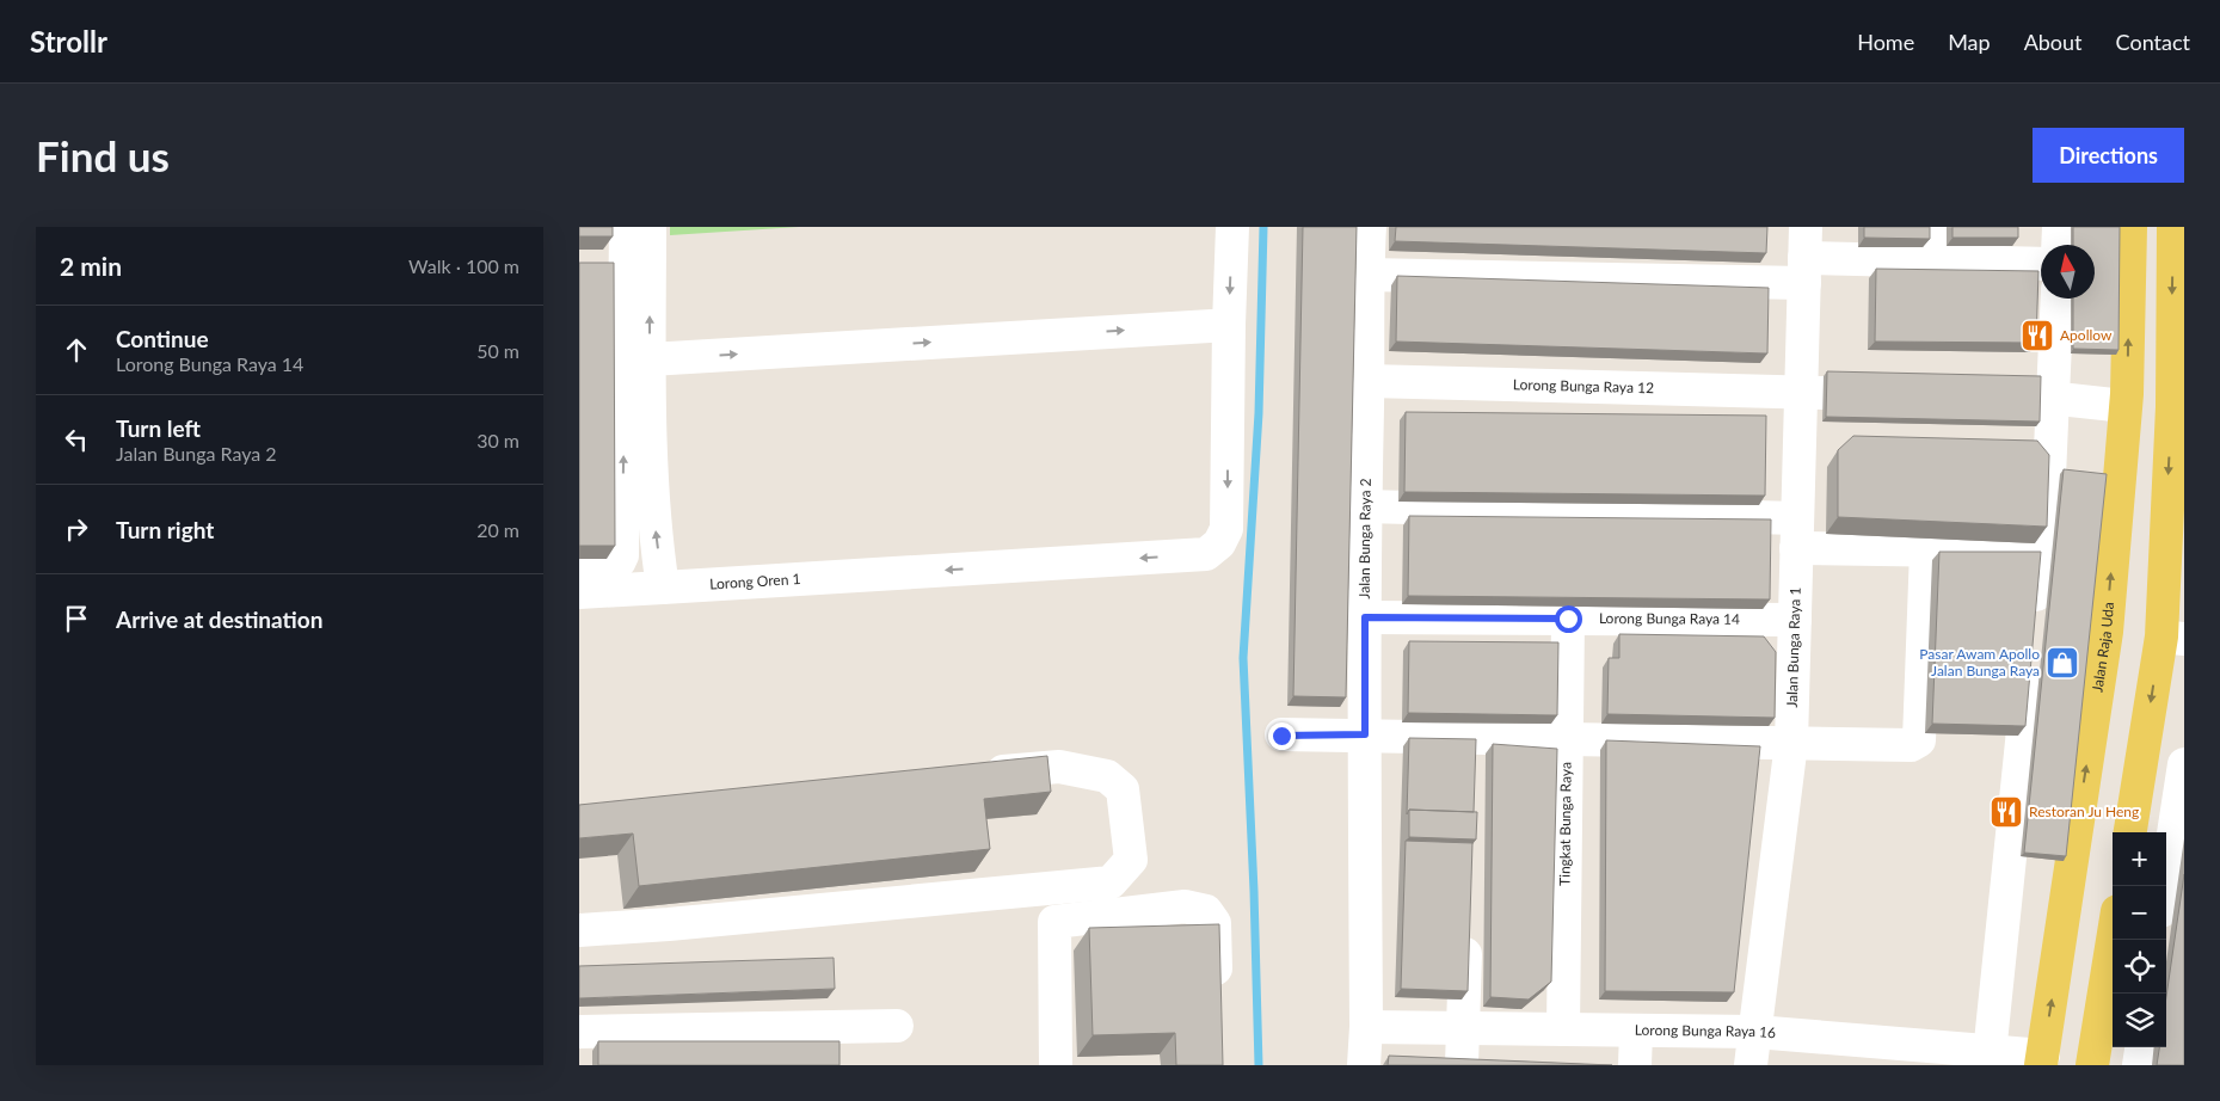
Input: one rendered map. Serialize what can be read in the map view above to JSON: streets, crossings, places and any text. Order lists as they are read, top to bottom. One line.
{"streets":{"main road":["Jalan Raja Uda"],"street":["Lorong Bunga Raya 12","Jalan Bunga Raya 2","Lorong Oren 1","Lorong Bunga Raya 14","Jalan Bunga Raya 1","Tingkat Bunga Raya","Lorong Bunga Raya 16"]},"crossings":[["Lorong Bunga Raya 12","Jalan Bunga Raya 2"],["Lorong Bunga Raya 12","Jalan Bunga Raya 1"],["Jalan Bunga Raya 2","Lorong Bunga Raya 14"],["Jalan Bunga Raya 2","Lorong Bunga Raya 16"],["Lorong Bunga Raya 14","Jalan Bunga Raya 1"],["Lorong Bunga Raya 14","Tingkat Bunga Raya"],["Jalan Bunga Raya 1","Lorong Bunga Raya 16"],["Jalan Raja Uda","Lorong Bunga Raya 16"],["Tingkat Bunga Raya","Lorong Bunga Raya 16"]],"places":{"restaurant":["Apollow","Restoran Ju Heng"],"shop":["Pasar Awam Apollo Jalan Bunga Raya"]},"north":"top","page":{"header":"Strollr","nav":["Home","Map","About","Contact"],"buttons":"Directions","title":"Find us","heading":["2 min","Walk · 100 m"],"list":[["Continue","Lorong Bunga Raya 14","50 m"],["Turn left","Jalan Bunga Raya 2","30 m"],["Turn right","20 m"],"Arrive at destination"],"map_buttons":["+","−"]}}
